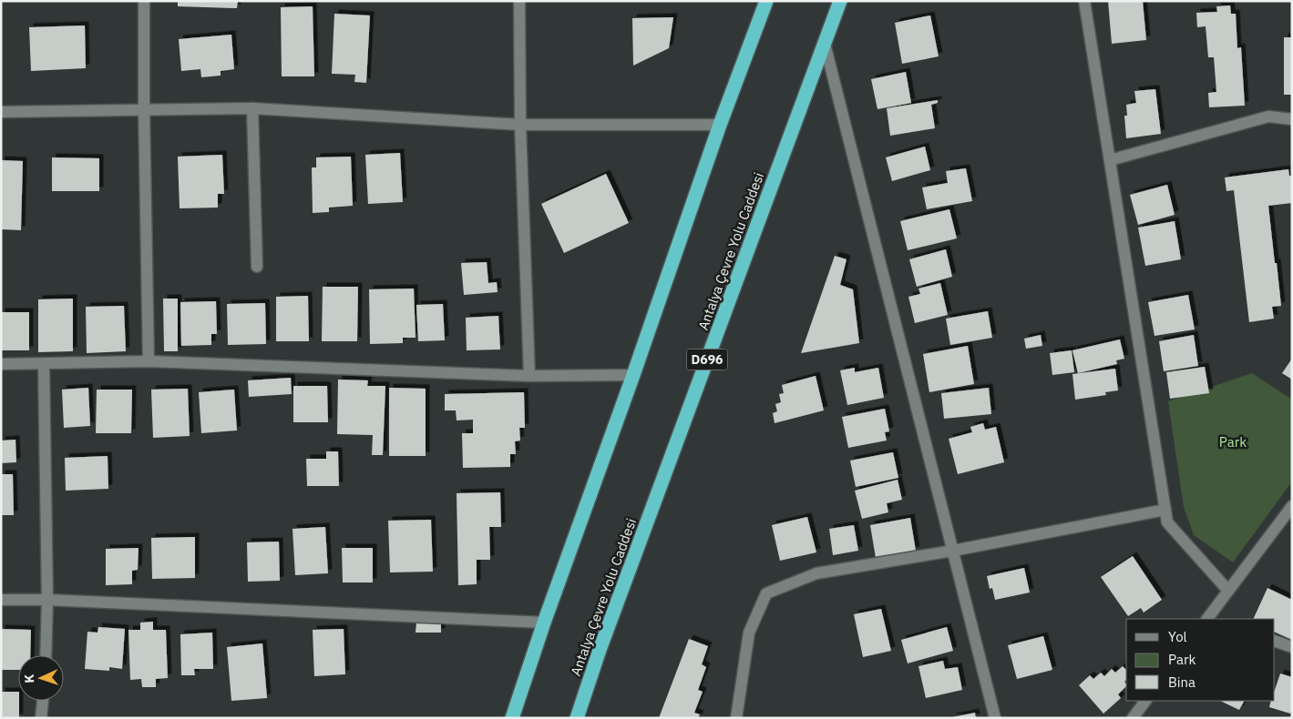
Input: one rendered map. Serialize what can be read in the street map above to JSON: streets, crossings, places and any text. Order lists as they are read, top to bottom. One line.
{"streets":{"highway":["Antalya Çevre Yolu Caddesi","D696"]},"parks":["Park"],"legend":["Yol","Park","Bina"],"north":"left"}
